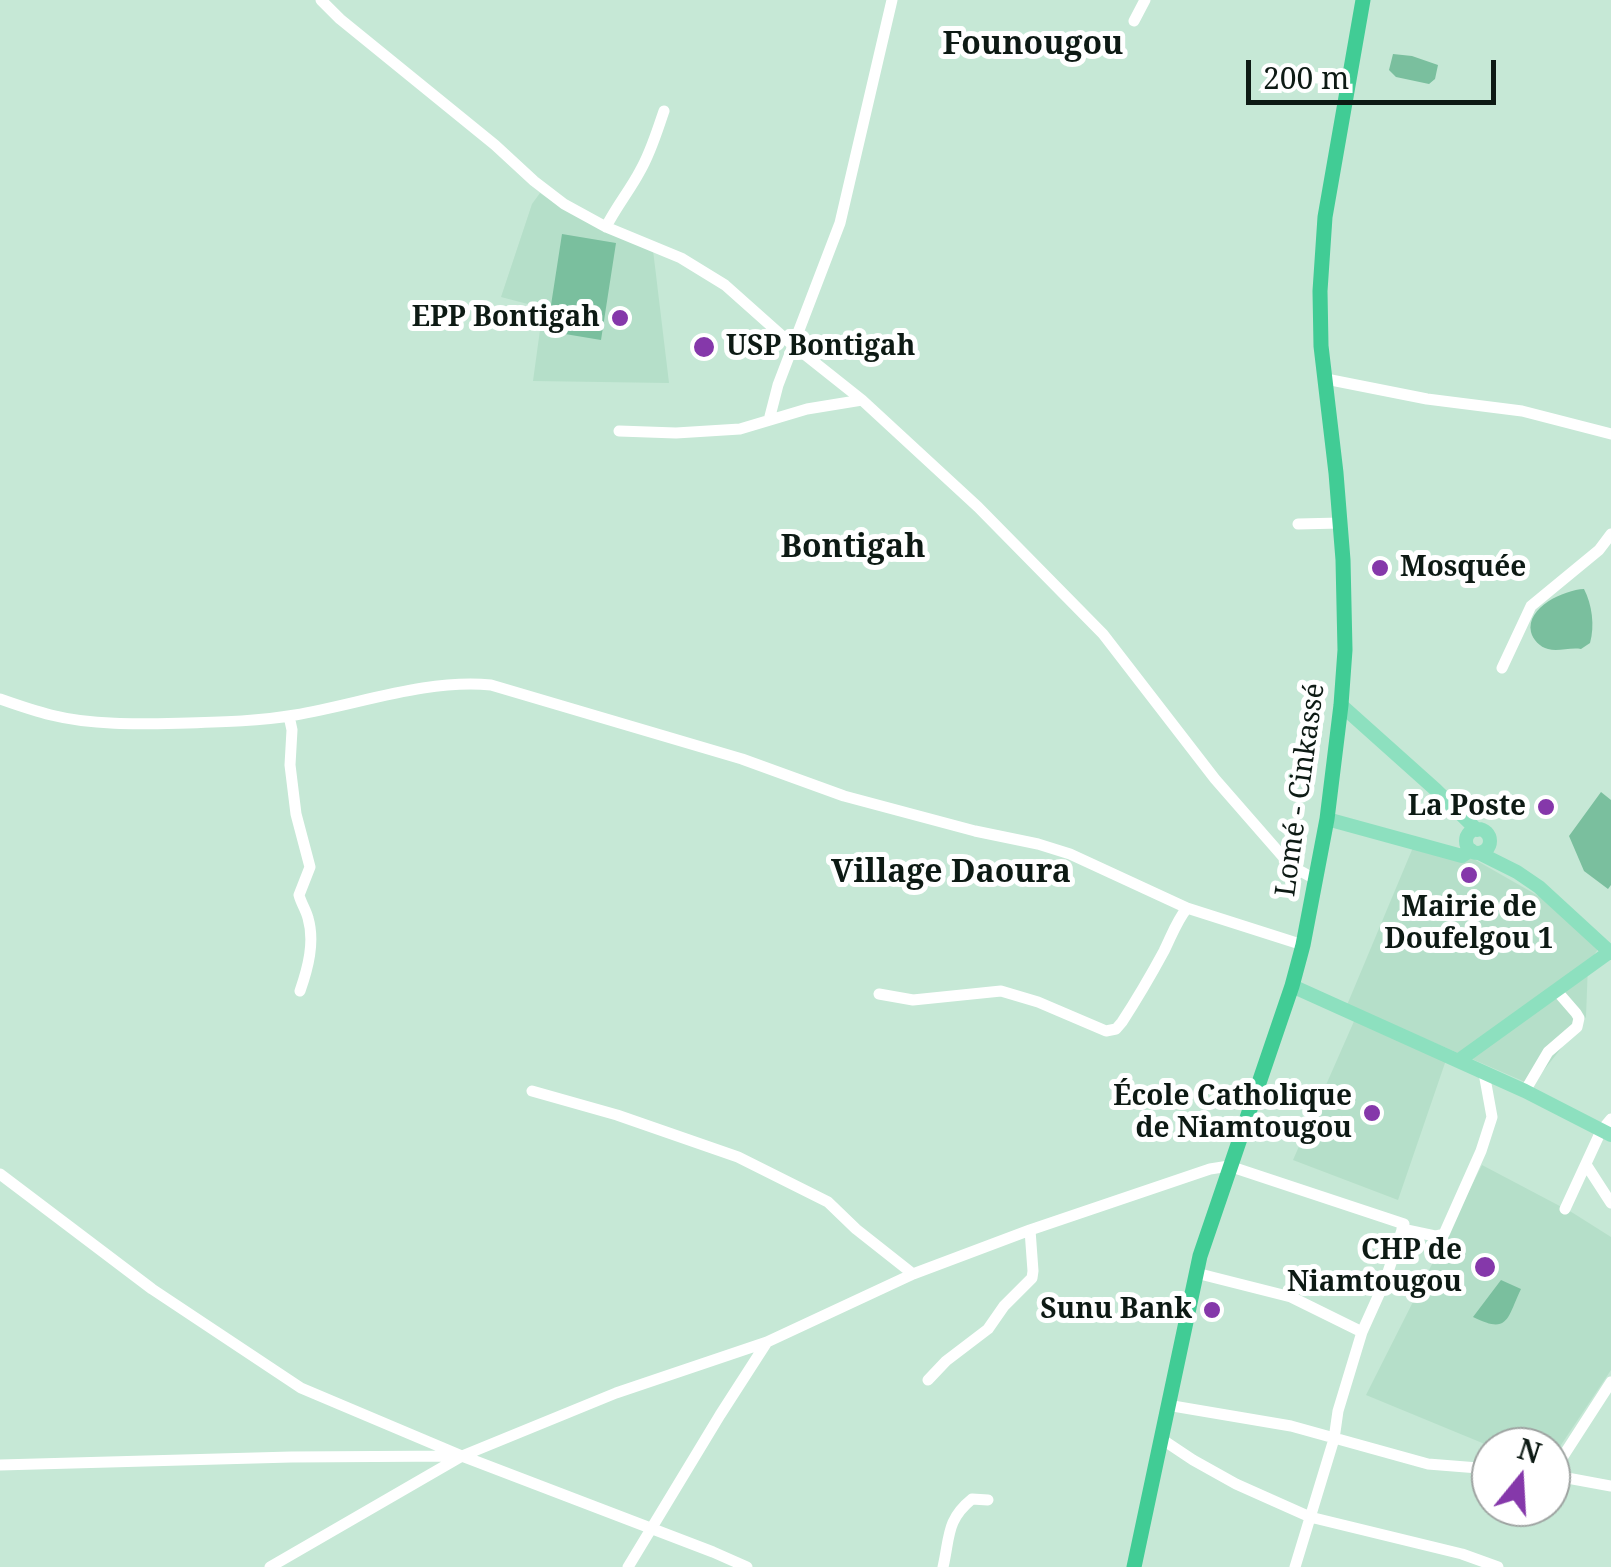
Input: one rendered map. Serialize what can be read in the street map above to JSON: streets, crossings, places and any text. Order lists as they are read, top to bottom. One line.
{"streets":{"highway":["Lomé - Cinkassé"]},"districts":["Founougou","Bontigah","Village Daoura"],"places":["EPP Bontigah","USP Bontigah","Mosquée","La Poste","Mairie de Doufelgou 1","École Catholique de Niamtougou","CHP de Niamtougou","Sunu Bank"],"scale_bar":"200 m","north":"top"}
